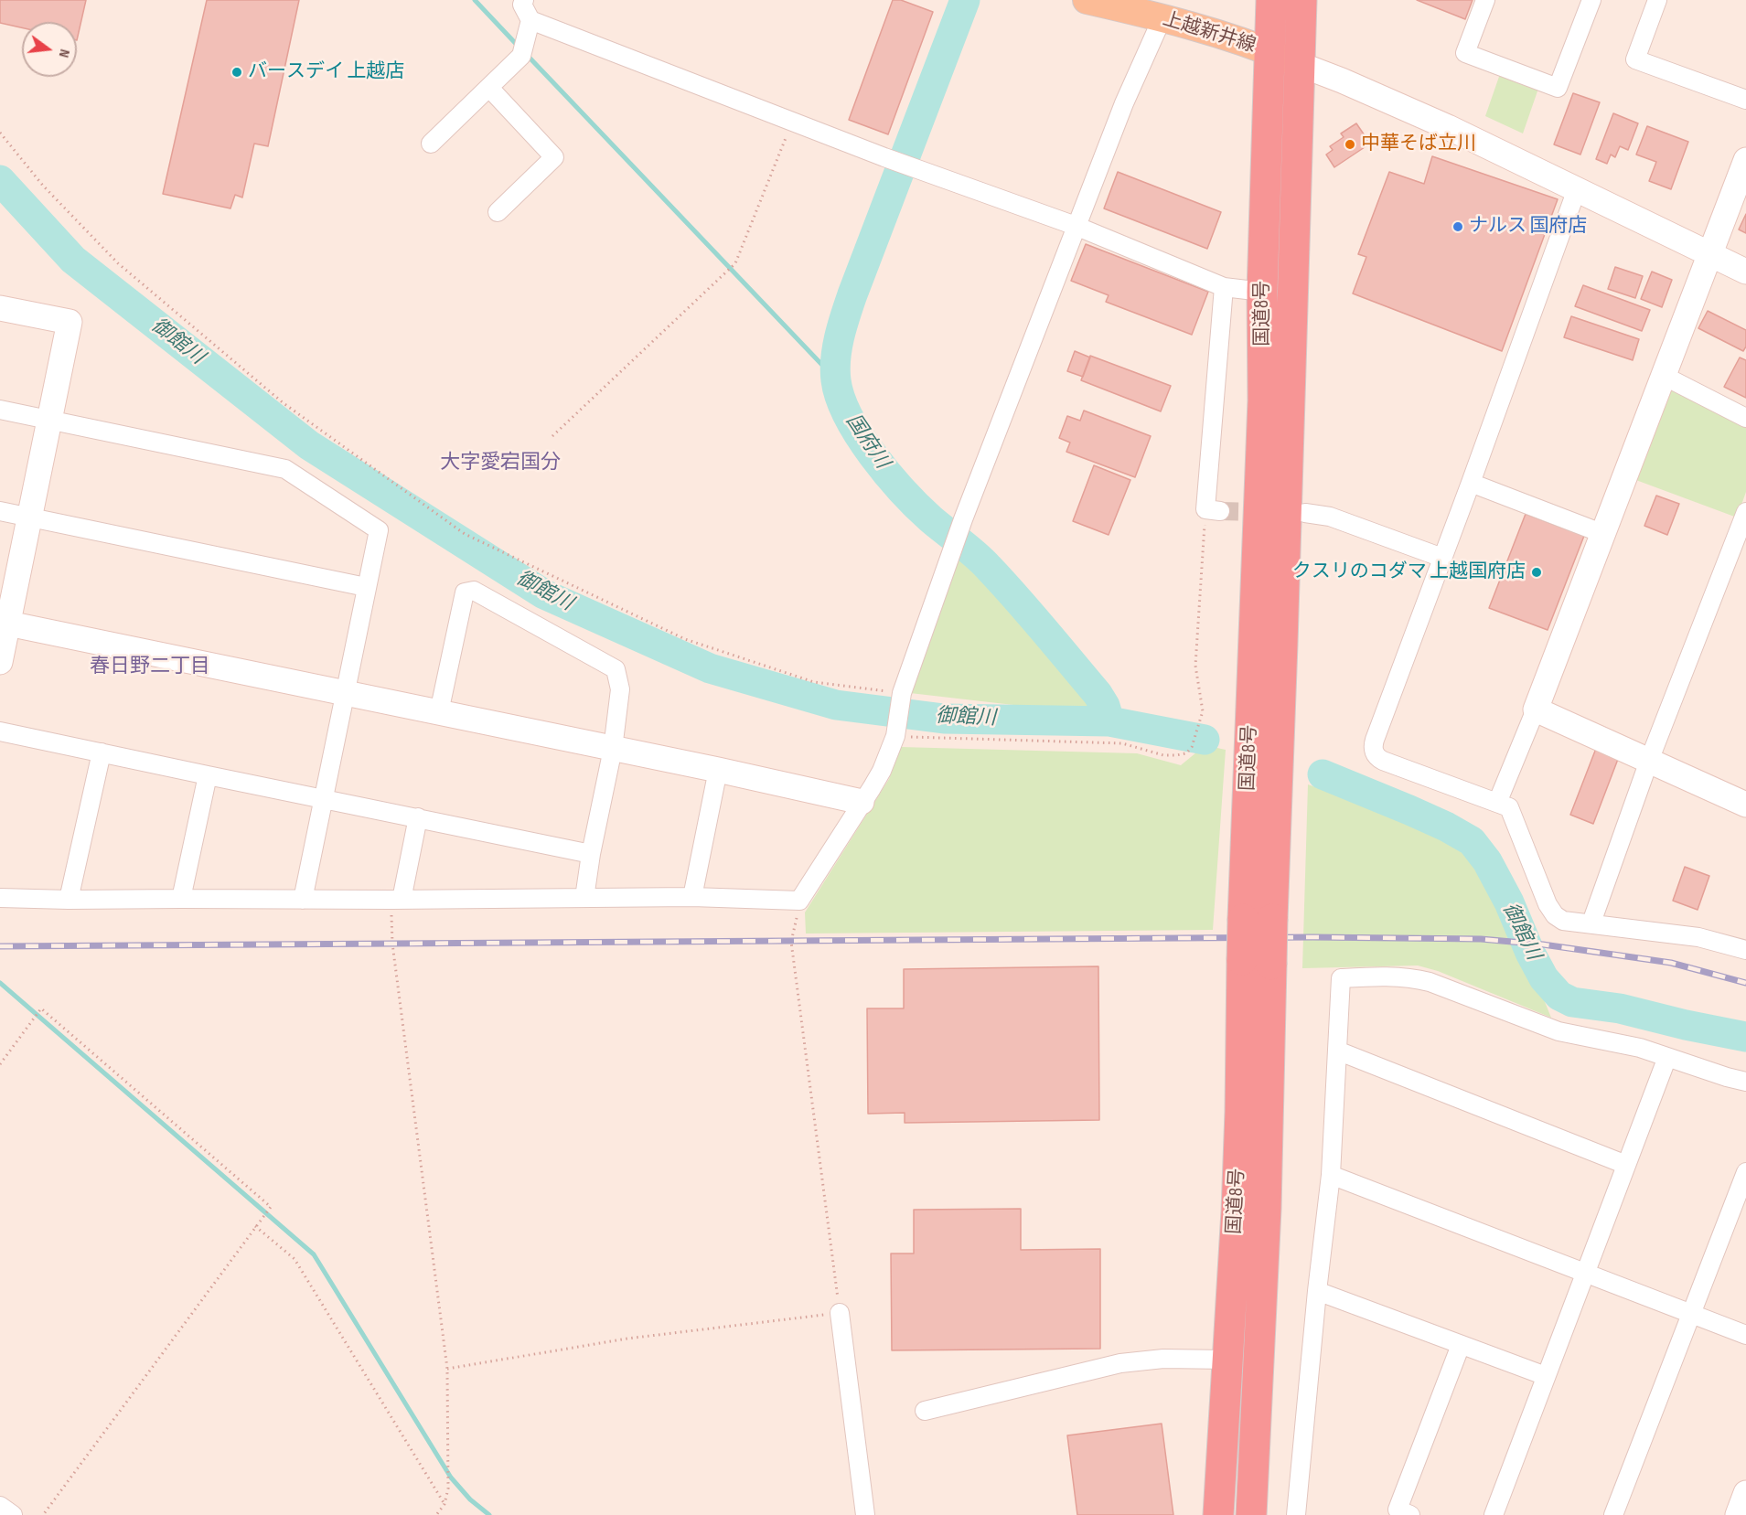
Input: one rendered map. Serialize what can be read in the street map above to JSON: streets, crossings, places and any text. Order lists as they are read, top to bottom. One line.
{"streets":{"highway":["国道8号"],"main road":["上越新井線"]},"crossings":[["上越新井線","国道8号"]],"districts":["大字愛宕国分","春日野二丁目"],"water":["御館川","国府川"],"places":["バースデイ 上越店","中華そば立川","ナルス 国府店","クスリのコダマ 上越国府店"],"north":"right"}
